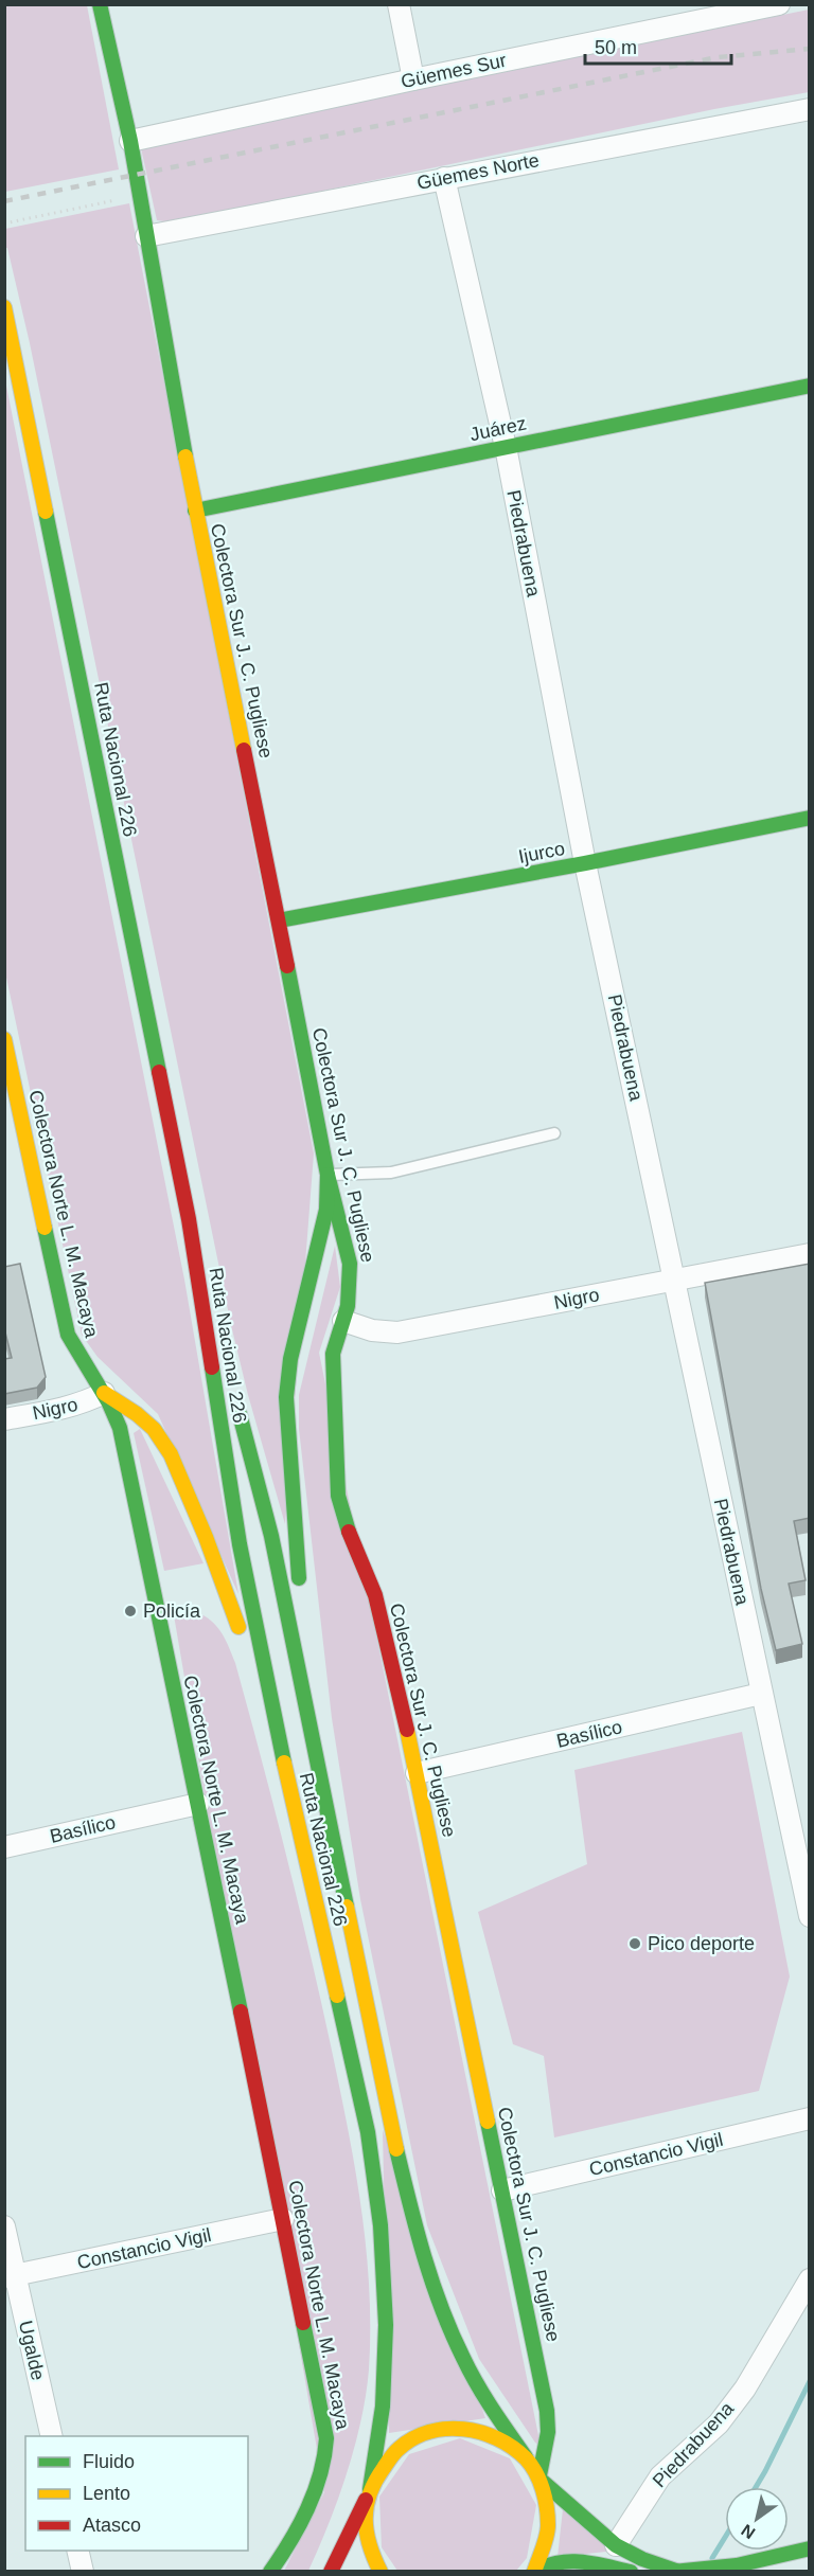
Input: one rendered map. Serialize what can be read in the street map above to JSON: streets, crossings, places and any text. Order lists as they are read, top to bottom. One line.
{"streets":{"main road":["Juárez","Colectora Sur J. C. Pugliese","Ruta Nacional 226","Ijurco","Colectora Norte L. M. Macaya"],"street":["Güemes Sur","Güemes Norte","Piedrabuena","Nigro","Basílico","Constancio Vigil","Ugalde"]},"crossings":[["Güemes Sur","Colectora Sur J. C. Pugliese"],["Güemes Norte","Piedrabuena"],["Güemes Norte","Colectora Sur J. C. Pugliese"],["Juárez","Piedrabuena"],["Juárez","Colectora Sur J. C. Pugliese"],["Piedrabuena","Ijurco"],["Piedrabuena","Nigro"],["Piedrabuena","Basílico"],["Colectora Sur J. C. Pugliese","Ruta Nacional 226"],["Colectora Sur J. C. Pugliese","Ijurco"],["Colectora Sur J. C. Pugliese","Nigro"],["Colectora Sur J. C. Pugliese","Basílico"],["Colectora Sur J. C. Pugliese","Constancio Vigil"],["Colectora Norte L. M. Macaya","Nigro"],["Colectora Norte L. M. Macaya","Basílico"],["Colectora Norte L. M. Macaya","Constancio Vigil"],["Constancio Vigil","Ugalde"]],"places":["Policía","Pico deporte"],"legend":["Fluido","Lento","Atasco"],"scale_bar":"50 m","north":"bottom left"}
